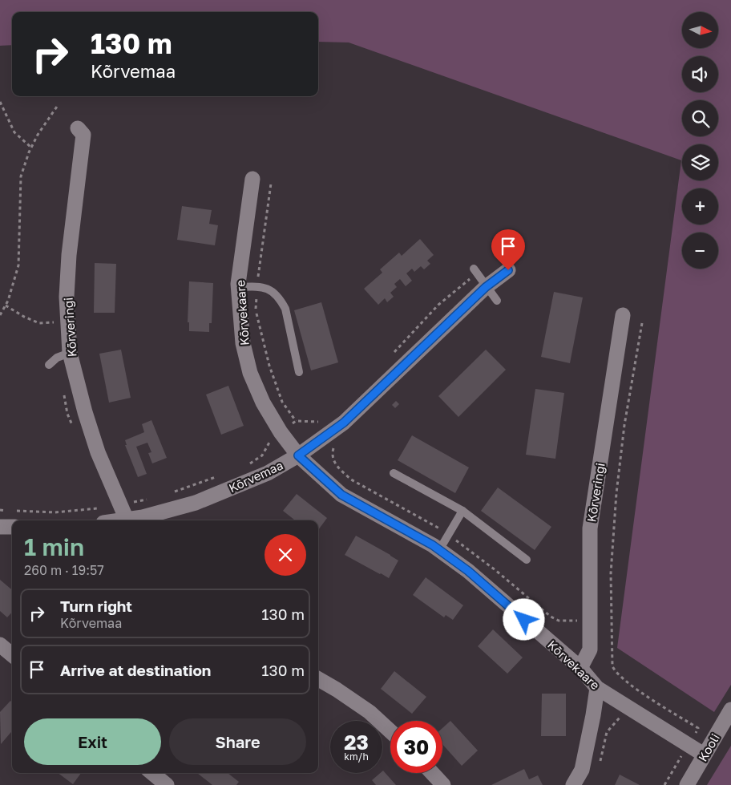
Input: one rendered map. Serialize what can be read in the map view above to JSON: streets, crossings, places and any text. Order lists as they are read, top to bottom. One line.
{"streets":{"street":["Kõrvekaare","Kõrveringi","Kõrvemaa","Kooli"]},"crossings":[["Kõrvekaare","Kõrveringi"],["Kõrvekaare","Kõrvemaa"],["Kõrvekaare","Kooli"],["Kõrveringi","Kõrvemaa"]],"north":"right","page":{"map_buttons":["+","−"],"turn":["130 m","Kõrvemaa"],"heading":["1 min","260 m · 19:57"],"list":[{"name":"Turn right","note":"Kõrvemaa","value":"130 m"},{"name":"Arrive at destination","value":"130 m"}],"buttons":["Exit","Share"],"speed":"23 km/h","limit":"30"}}
